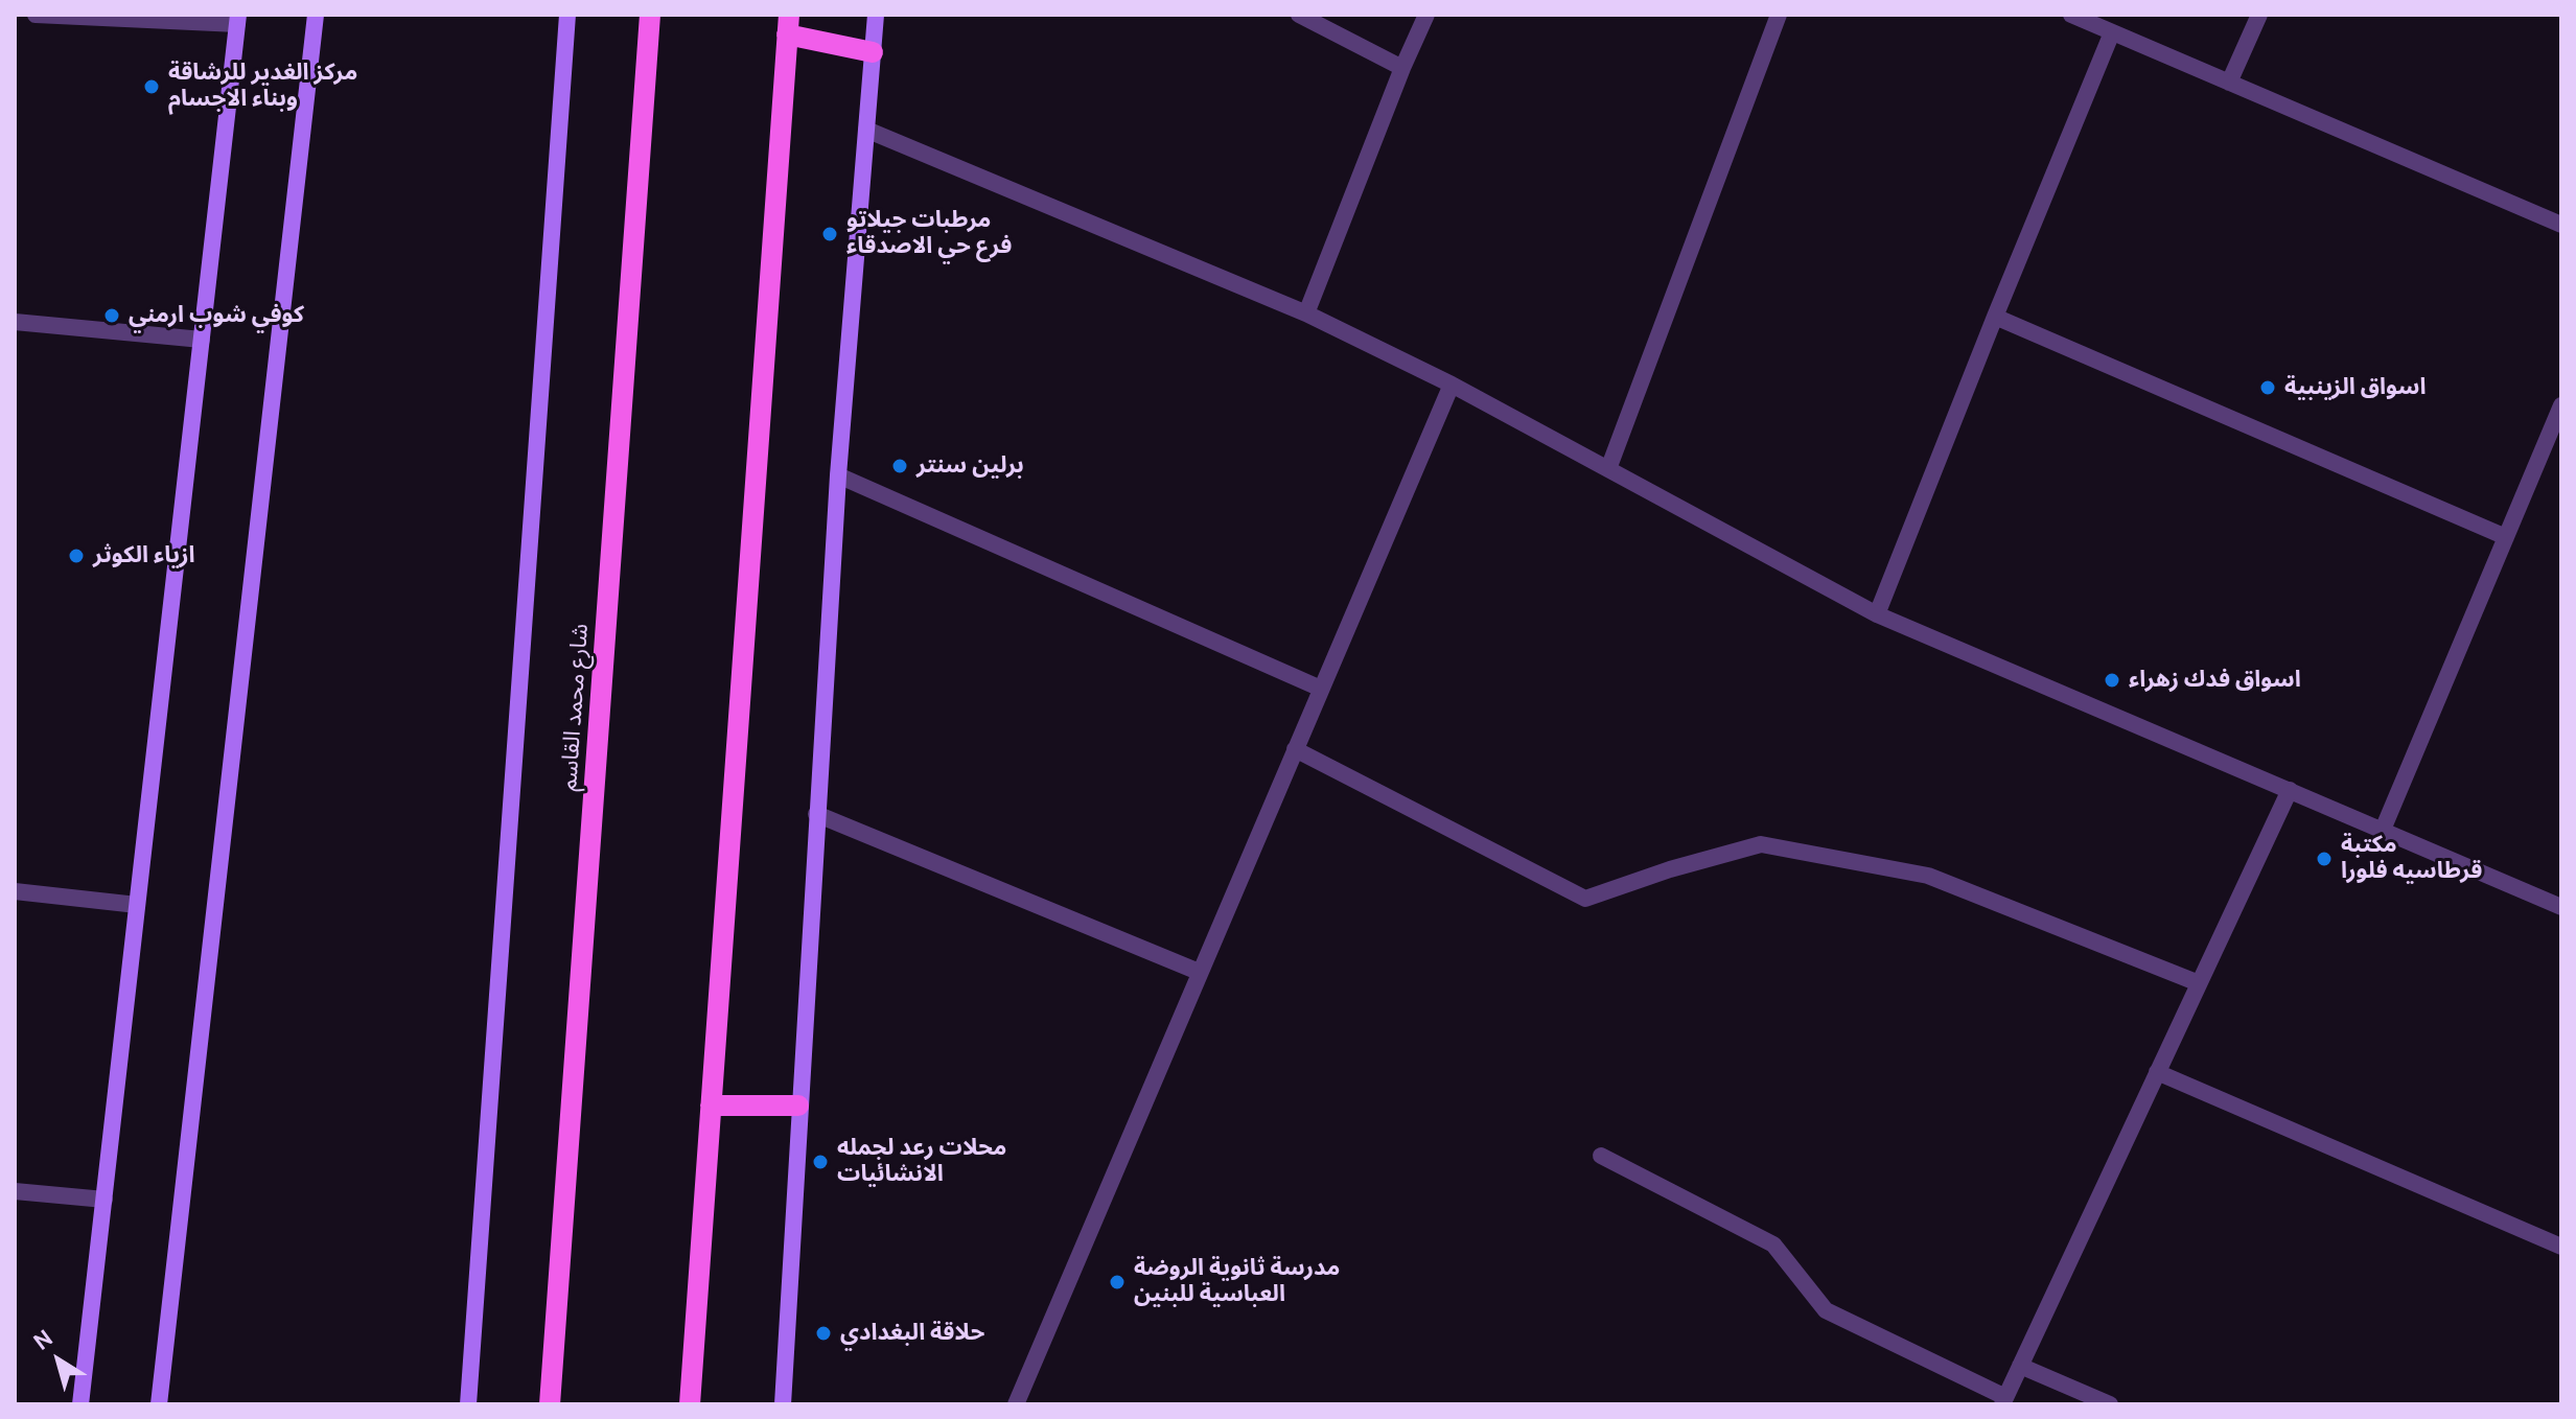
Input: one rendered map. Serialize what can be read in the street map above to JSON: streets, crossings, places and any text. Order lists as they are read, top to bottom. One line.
{"streets":{"main road":["شارع محمد القاسم"]},"places":["مركز الغدير للرشاقة وبناء الاجسام","مرطبات جيلاتو فرع حي الاصدقاء","كوفي شوب ارمني","اسواق الزينبية","برلين سنتر","ازياء الكوثر","اسواق فدك زهراء","مكتبة قرطاسيه فلورا","محلات رعد لجمله الانشائيات","مدرسة ثانوية الروضة العباسية للبنين","حلاقة البغدادي"],"north":"top left"}
